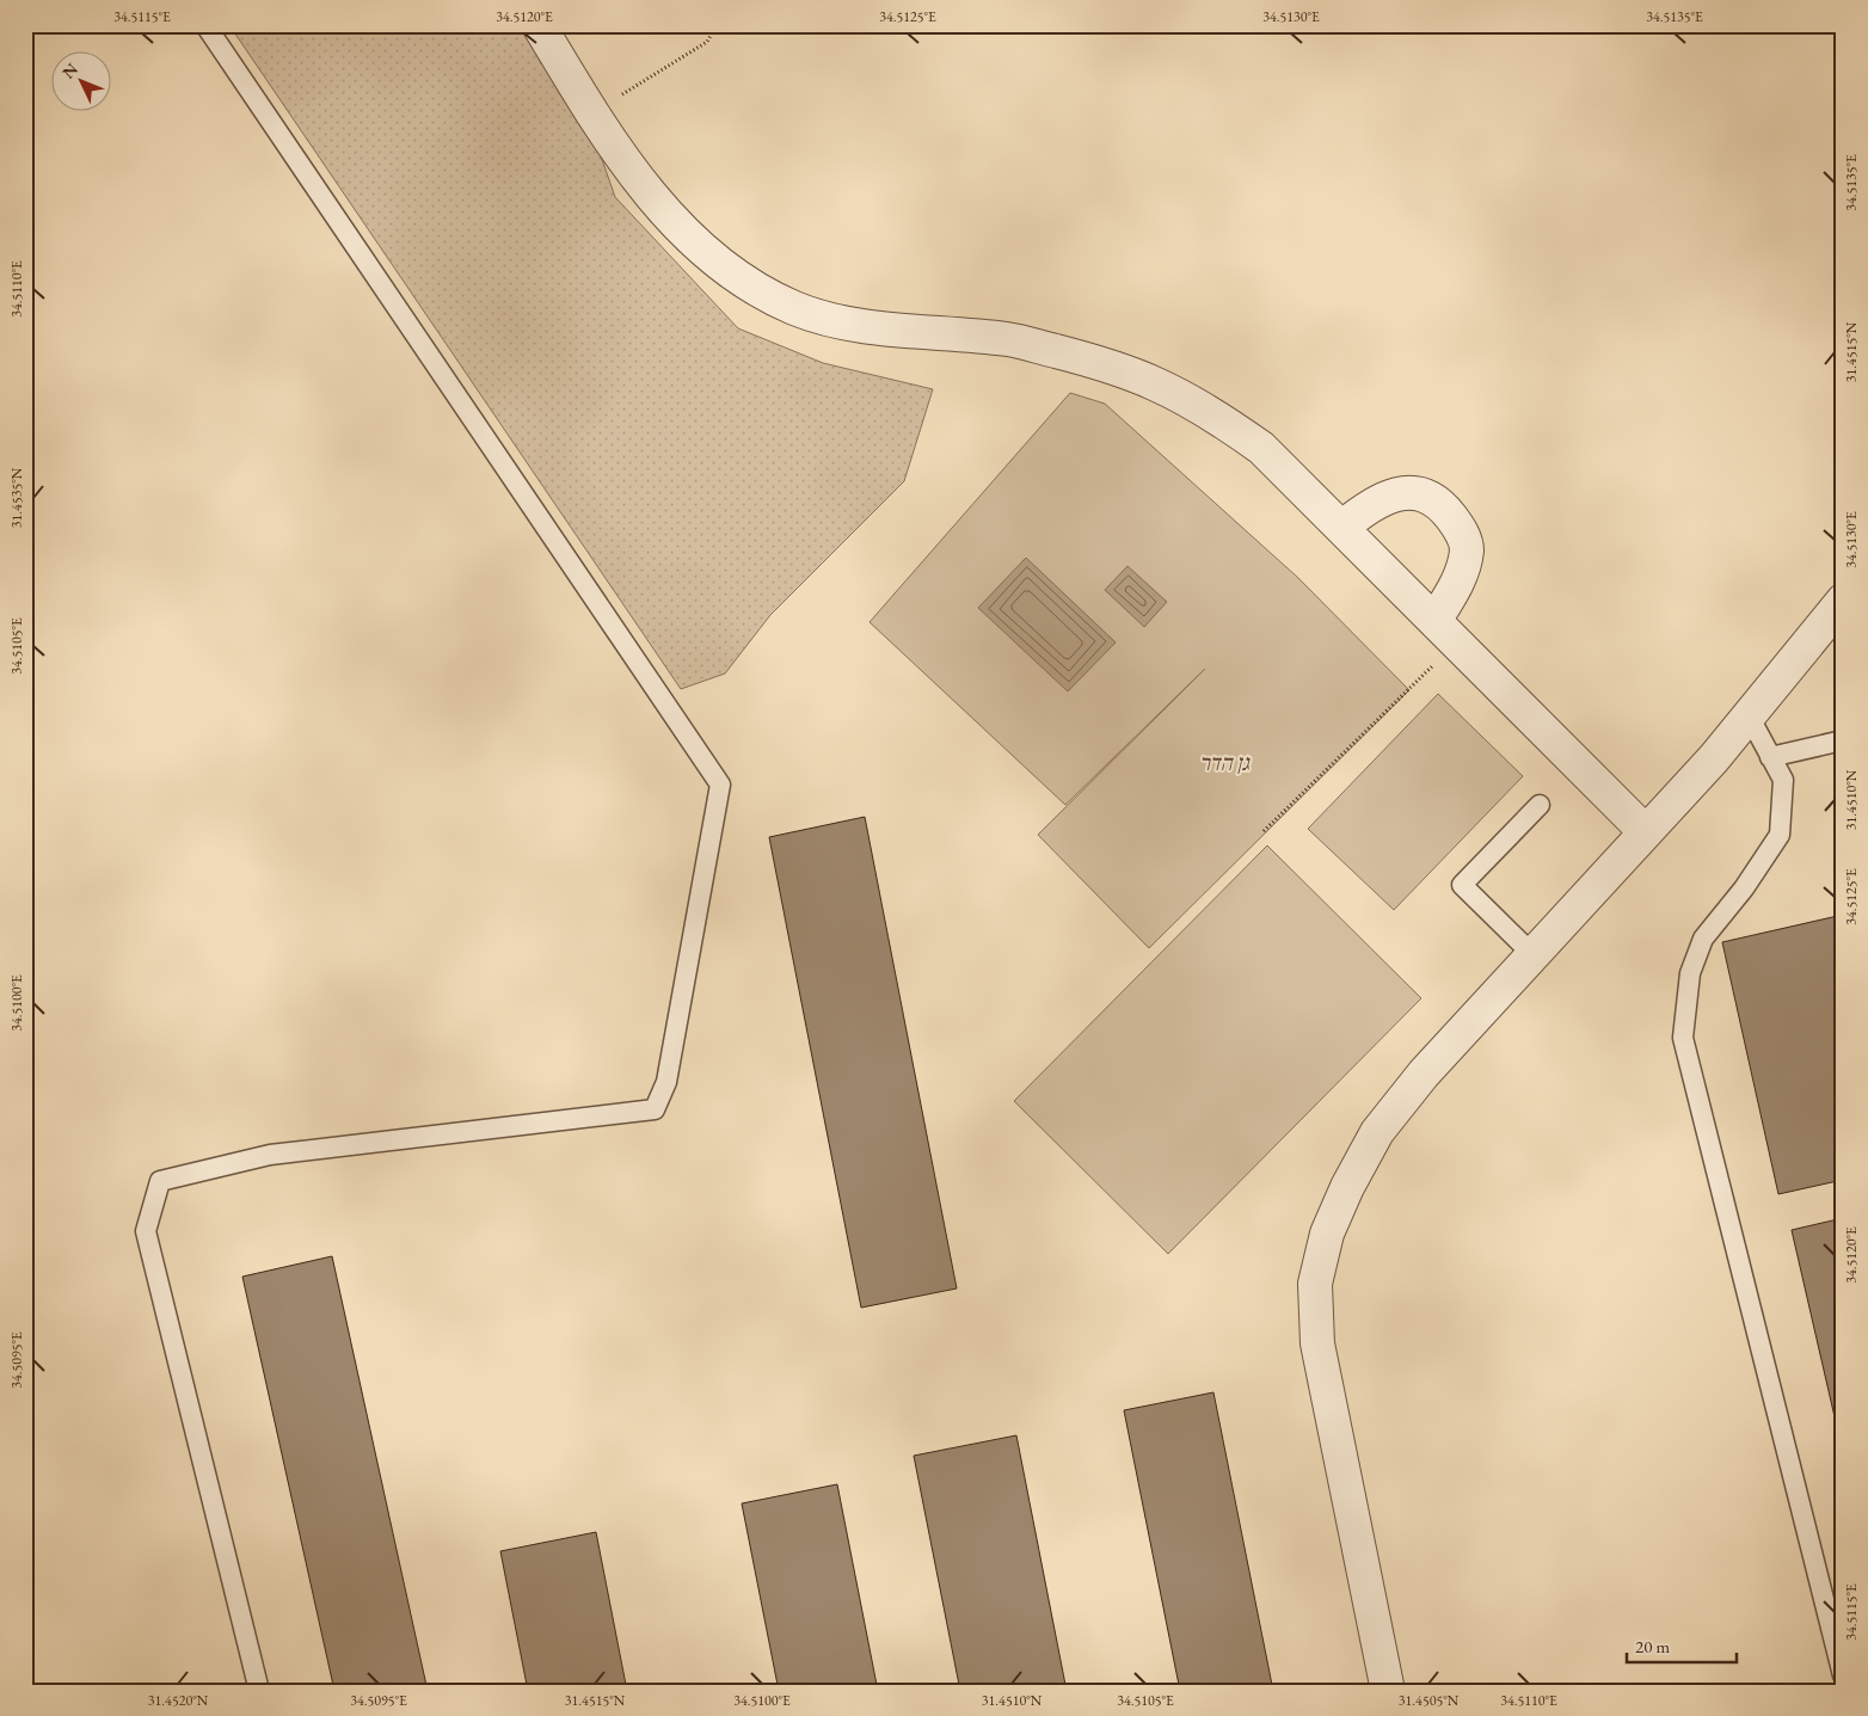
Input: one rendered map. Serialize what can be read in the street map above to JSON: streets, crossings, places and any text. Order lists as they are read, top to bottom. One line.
{"parks":["גן הדר"],"scale_bar":"20 m","north":"top left","coordinates":["34.5115°E","34.5120°E","34.5125°E","34.5130°E","34.5135°E","34.5110°E","31.4515°N","31.4535°N","34.5105°E","31.4510°N","34.5100°E","34.5095°E","31.4520°N","31.4505°N"]}
